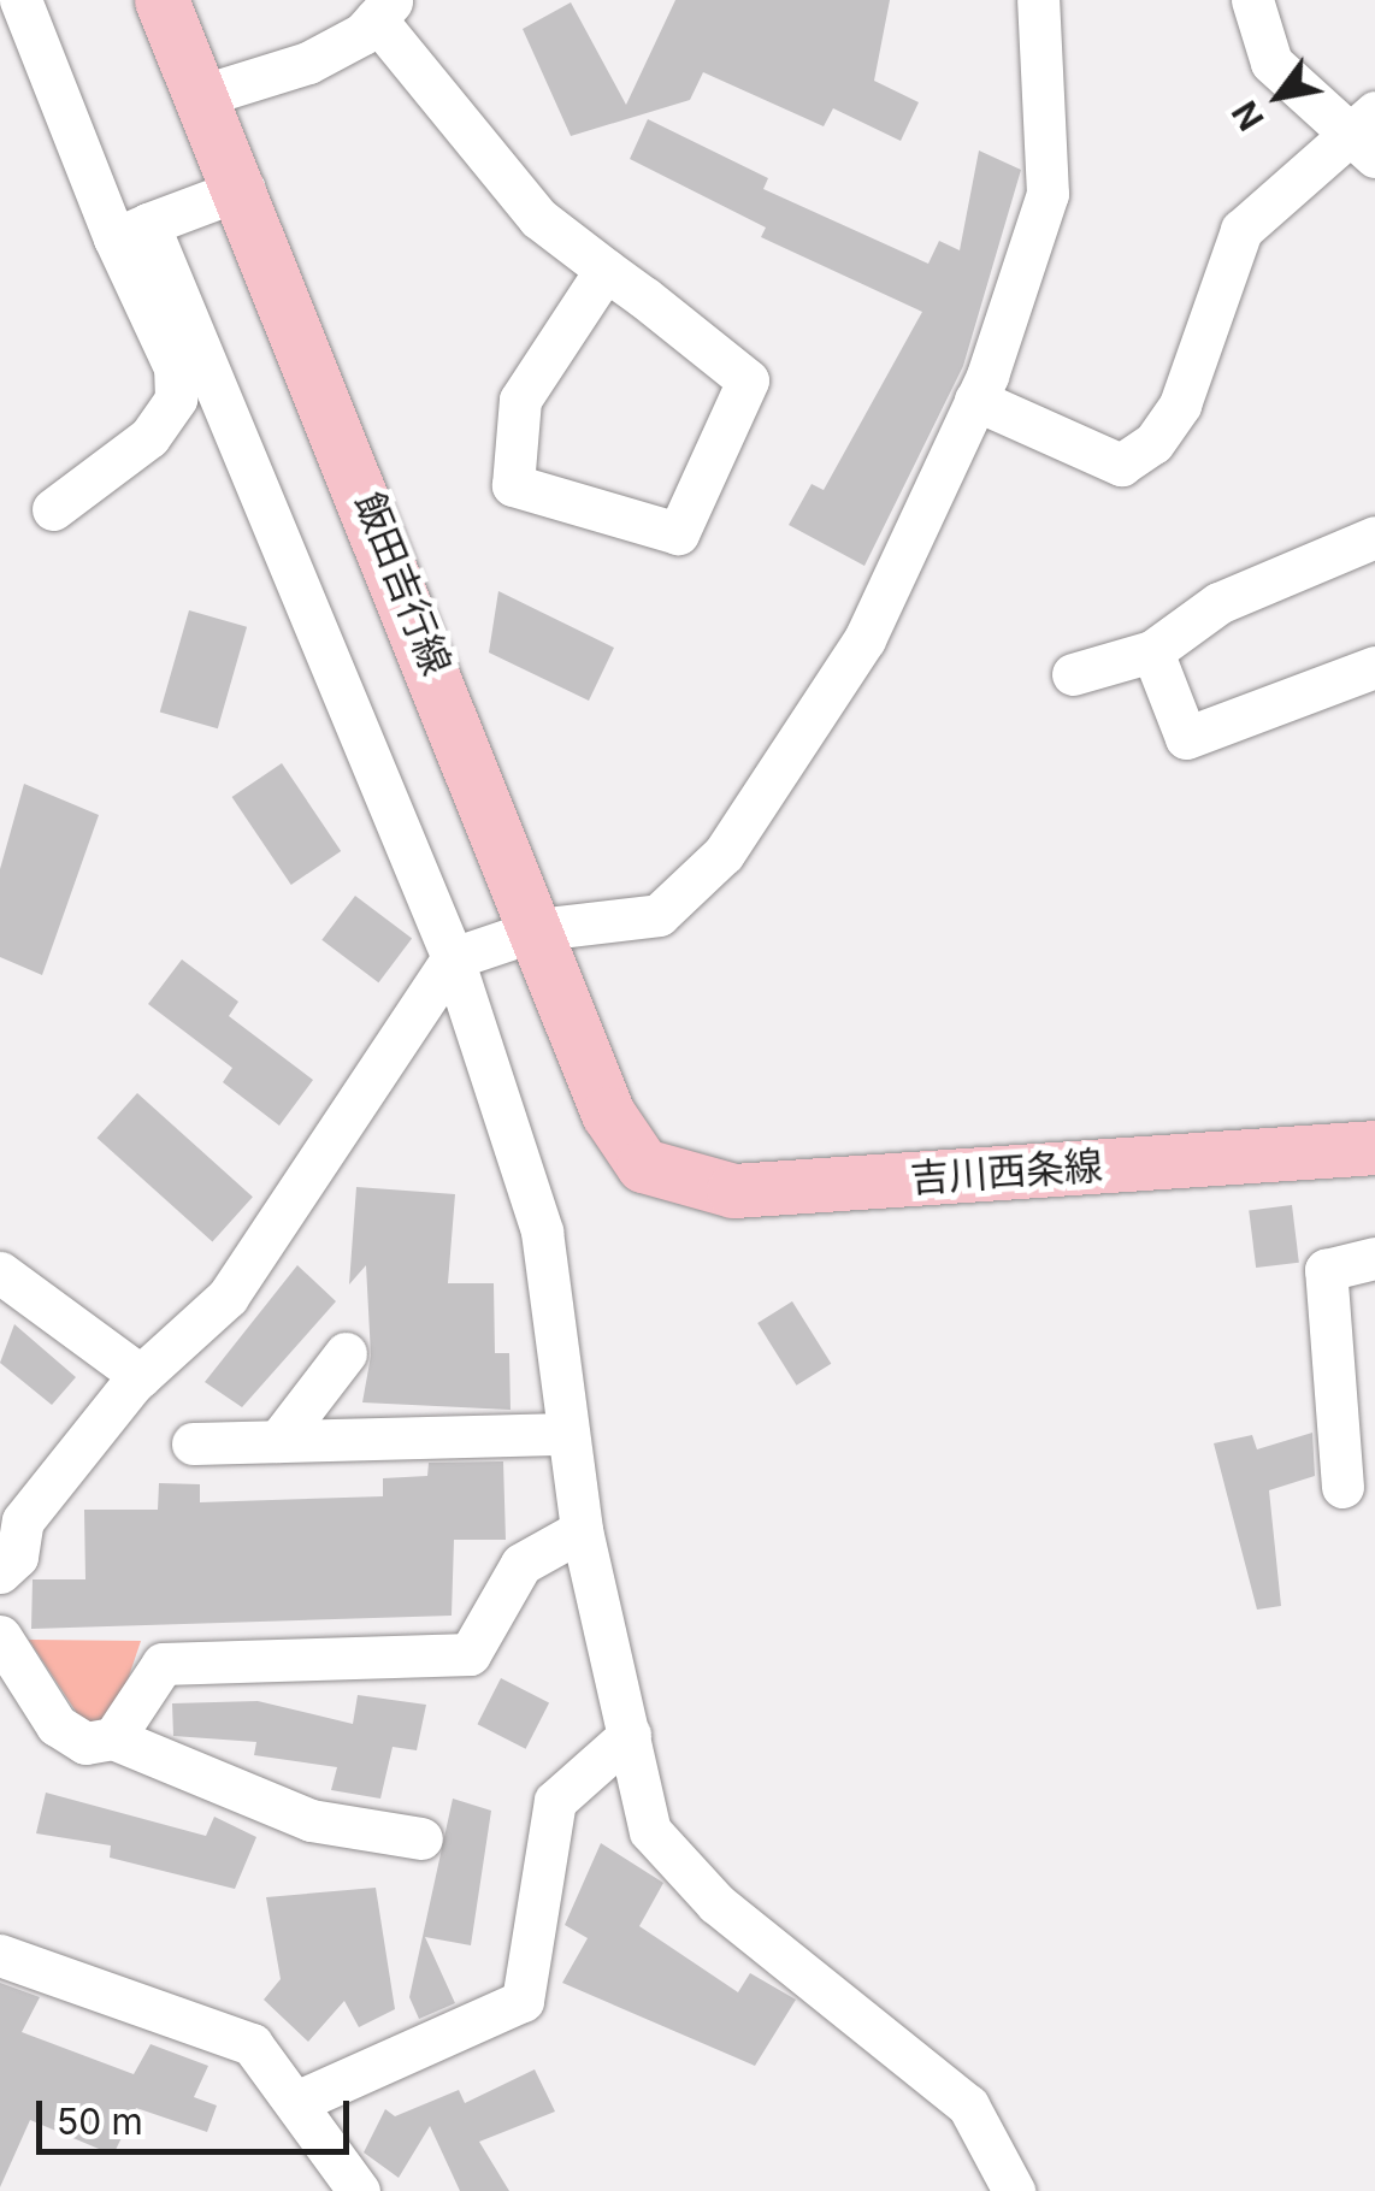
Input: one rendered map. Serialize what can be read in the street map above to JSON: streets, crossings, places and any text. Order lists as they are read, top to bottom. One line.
{"streets":{"main road":["飯田吉行線","吉川西条線"]},"crossings":[["飯田吉行線","吉川西条線"]],"scale_bar":"50 m","north":"bottom left"}
